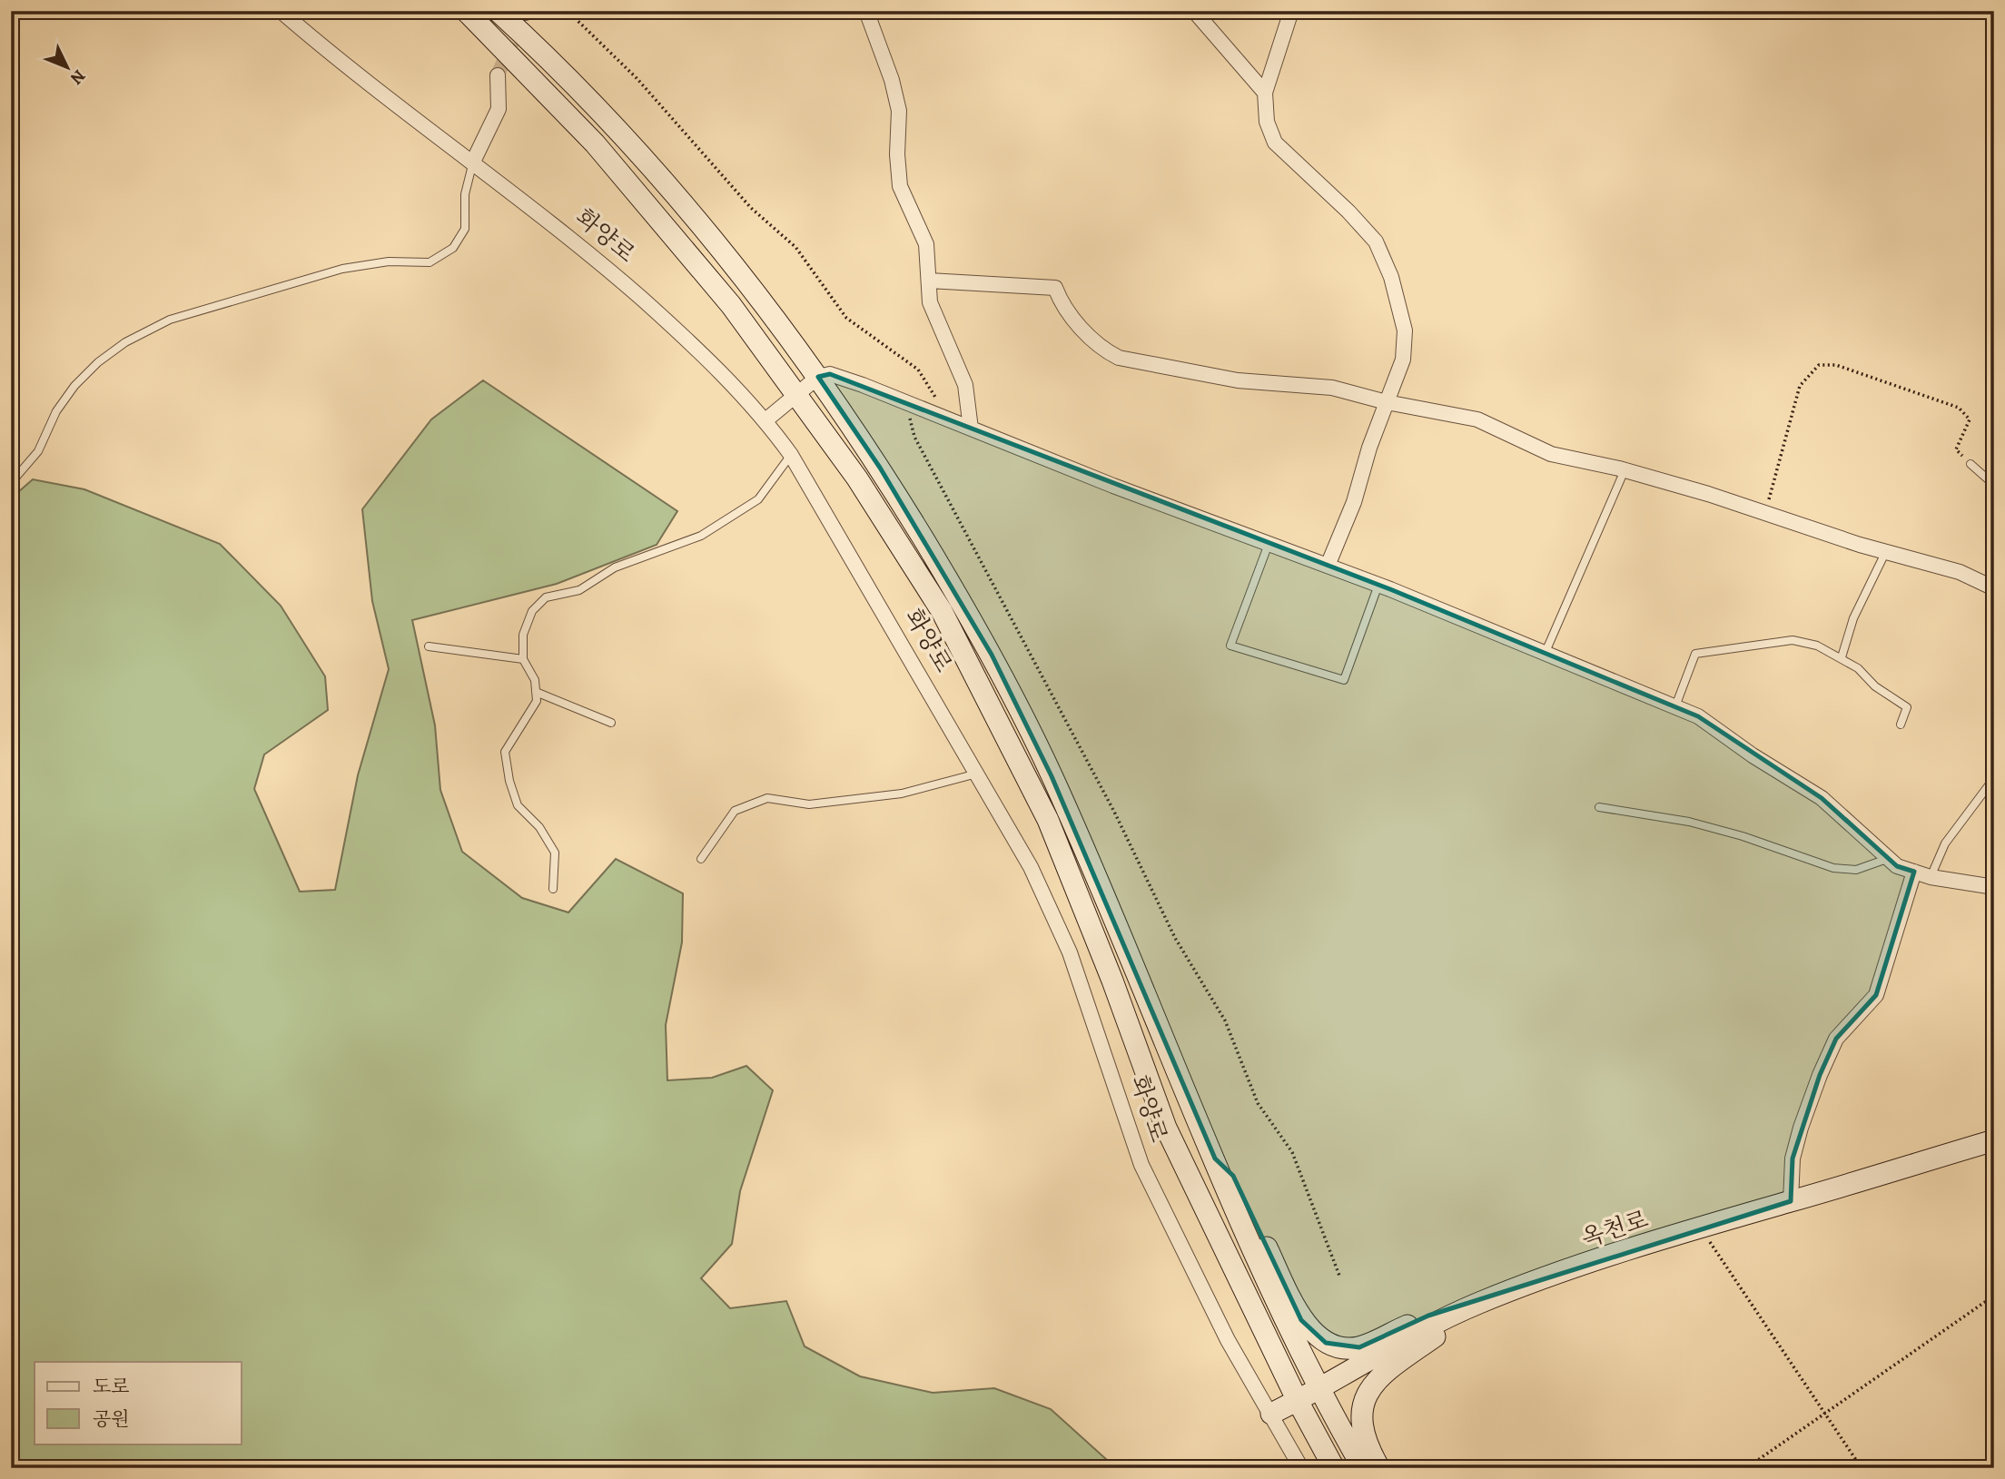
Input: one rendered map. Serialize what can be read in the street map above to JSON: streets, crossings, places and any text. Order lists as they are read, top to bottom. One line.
{"streets":{"main road":["화양로","옥천로"]},"crossings":[["화양로","옥천로"]],"legend":["도로","공원"],"north":"bottom right"}
